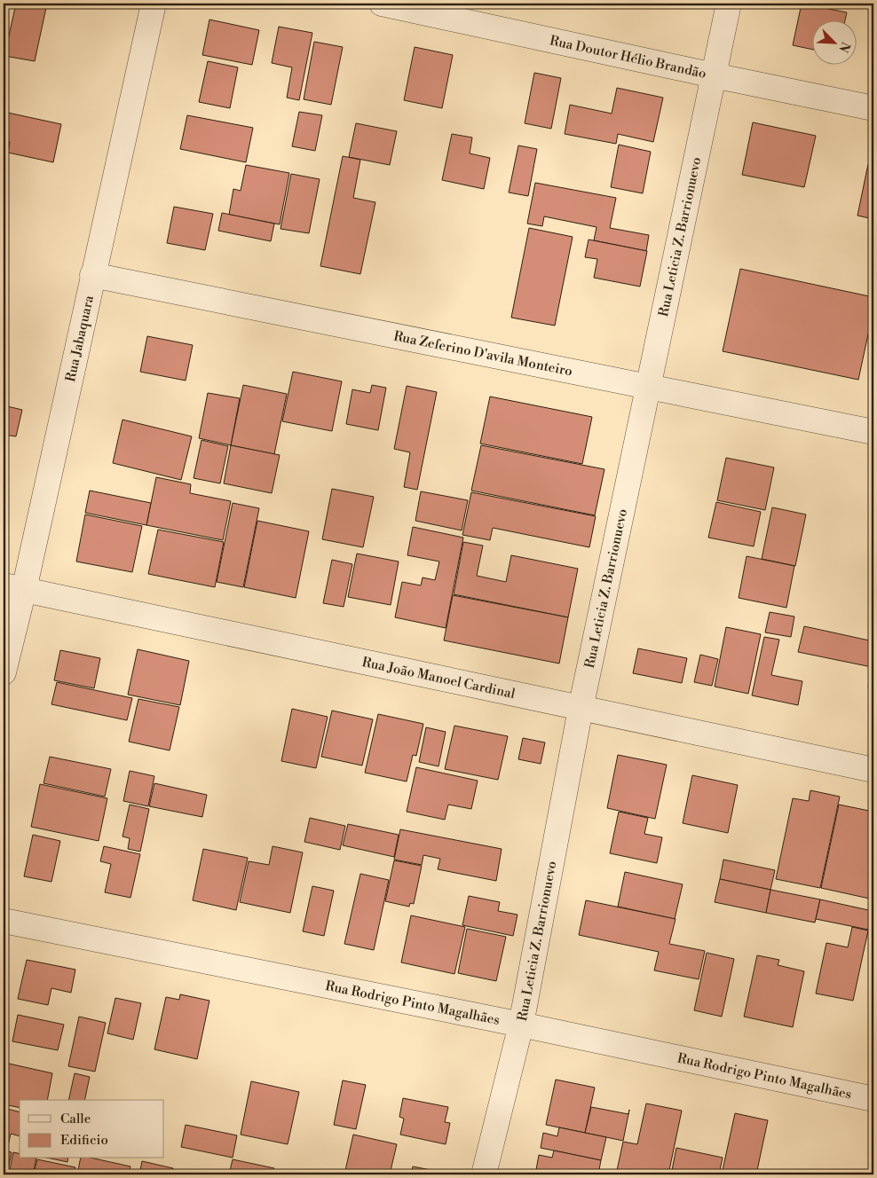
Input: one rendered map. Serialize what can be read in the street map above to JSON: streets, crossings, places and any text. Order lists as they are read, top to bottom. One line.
{"streets":{"street":["Rua Doutor Hélio Brandão","Rua Leticia Z. Barrionuevo","Rua Jabaquara","Rua Zeferino D'avila Monteiro","Rua João Manoel Cardinal","Rua Rodrigo Pinto Magalhães"]},"crossings":[["Rua Doutor Hélio Brandão","Rua Leticia Z. Barrionuevo"],["Rua Leticia Z. Barrionuevo","Rua Zeferino D'avila Monteiro"],["Rua Leticia Z. Barrionuevo","Rua João Manoel Cardinal"],["Rua Leticia Z. Barrionuevo","Rua Rodrigo Pinto Magalhães"],["Rua Jabaquara","Rua Zeferino D'avila Monteiro"],["Rua Jabaquara","Rua João Manoel Cardinal"]],"legend":["Calle","Edificio"],"north":"bottom right"}
